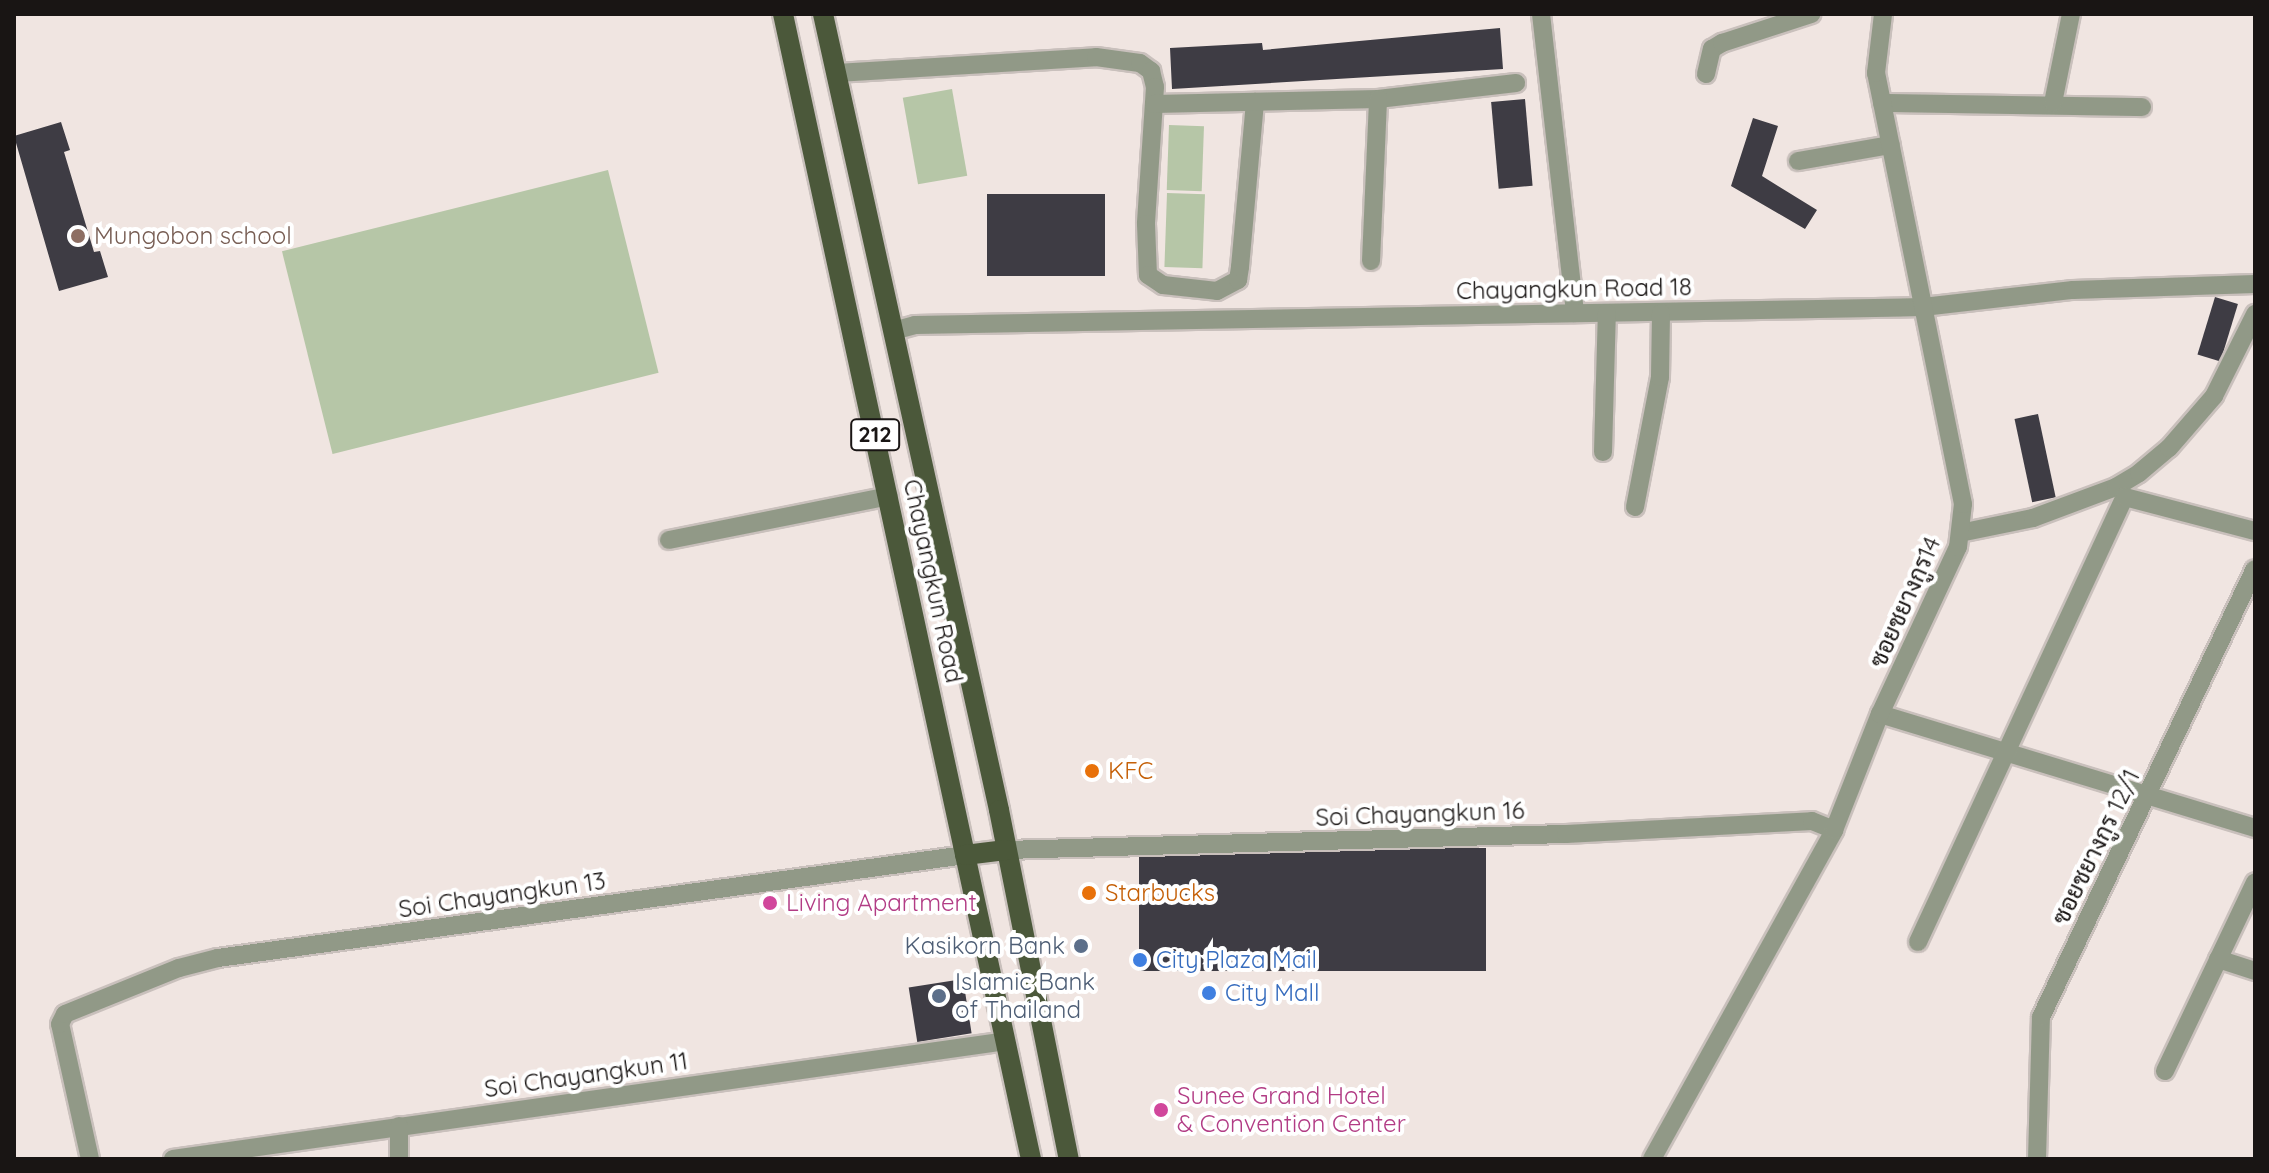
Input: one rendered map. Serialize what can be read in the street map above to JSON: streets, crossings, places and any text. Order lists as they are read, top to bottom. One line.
{"streets":{"main road":["212","Chayangkun Road"],"street":["Chayangkun Road 18","ซอยชยางกูร14","Soi Chayangkun 16","ซอยชยางกูร 12/1","Soi Chayangkun 13","Soi Chayangkun 11"]},"crossings":[["Chayangkun Road 18","Chayangkun Road"],["Chayangkun Road 18","ซอยชยางกูร14"],["Chayangkun Road","Soi Chayangkun 16"],["Chayangkun Road","Soi Chayangkun 13"],["Chayangkun Road","Soi Chayangkun 11"],["ซอยชยางกูร14","Soi Chayangkun 16"]],"places":["Mungobon school","KFC","Starbucks","Living Apartment","Kasikorn Bank","City Plaza Mail","City Mall","Islamic Bank of Thailand","Sunee Grand Hotel & Convention Center"]}
